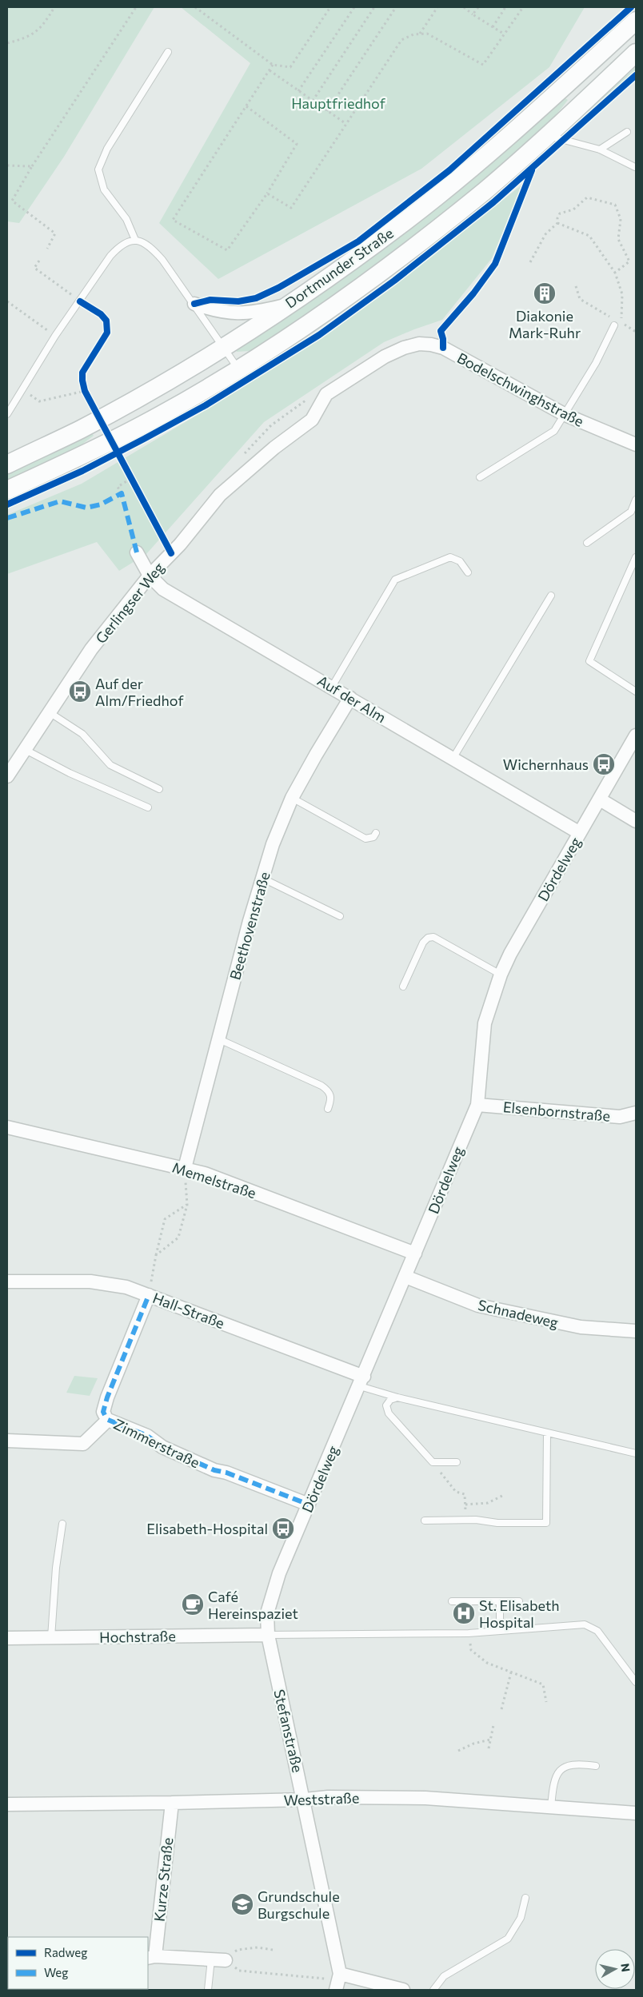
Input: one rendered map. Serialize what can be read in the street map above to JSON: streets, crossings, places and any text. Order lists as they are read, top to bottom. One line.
{"streets":{"main road":["Dortmunder Straße"],"street":["Bodelschwinghstraße","Gerlingser Weg","Auf der Alm","Dördelweg","Beethovenstraße","Elsenbornstraße","Memelstraße","Hall-Straße","Schnadeweg","Zimmerstraße","Hochstraße","Stefanstraße","Weststraße","Kurze Straße"]},"crossings":[["Bodelschwinghstraße","Gerlingser Weg"],["Gerlingser Weg","Auf der Alm"],["Auf der Alm","Dördelweg"],["Auf der Alm","Beethovenstraße"],["Dördelweg","Elsenbornstraße"],["Dördelweg","Memelstraße"],["Dördelweg","Hall-Straße"],["Dördelweg","Schnadeweg"],["Dördelweg","Zimmerstraße"],["Dördelweg","Hochstraße"],["Dördelweg","Stefanstraße"],["Beethovenstraße","Memelstraße"],["Hall-Straße","Zimmerstraße"],["Hochstraße","Stefanstraße"],["Stefanstraße","Weststraße"],["Weststraße","Kurze Straße"]],"parks":["Hauptfriedhof"],"places":{"building":["Diakonie Mark-Ruhr"],"bus stop":["Auf der Alm/Friedhof","Wichernhaus","Elisabeth-Hospital"],"cafe":["Café Hereinspaziet"],"hospital":["St. Elisabeth Hospital"],"school or university":["Grundschule Burgschule"]},"legend":["Radweg","Weg"],"north":"right"}
